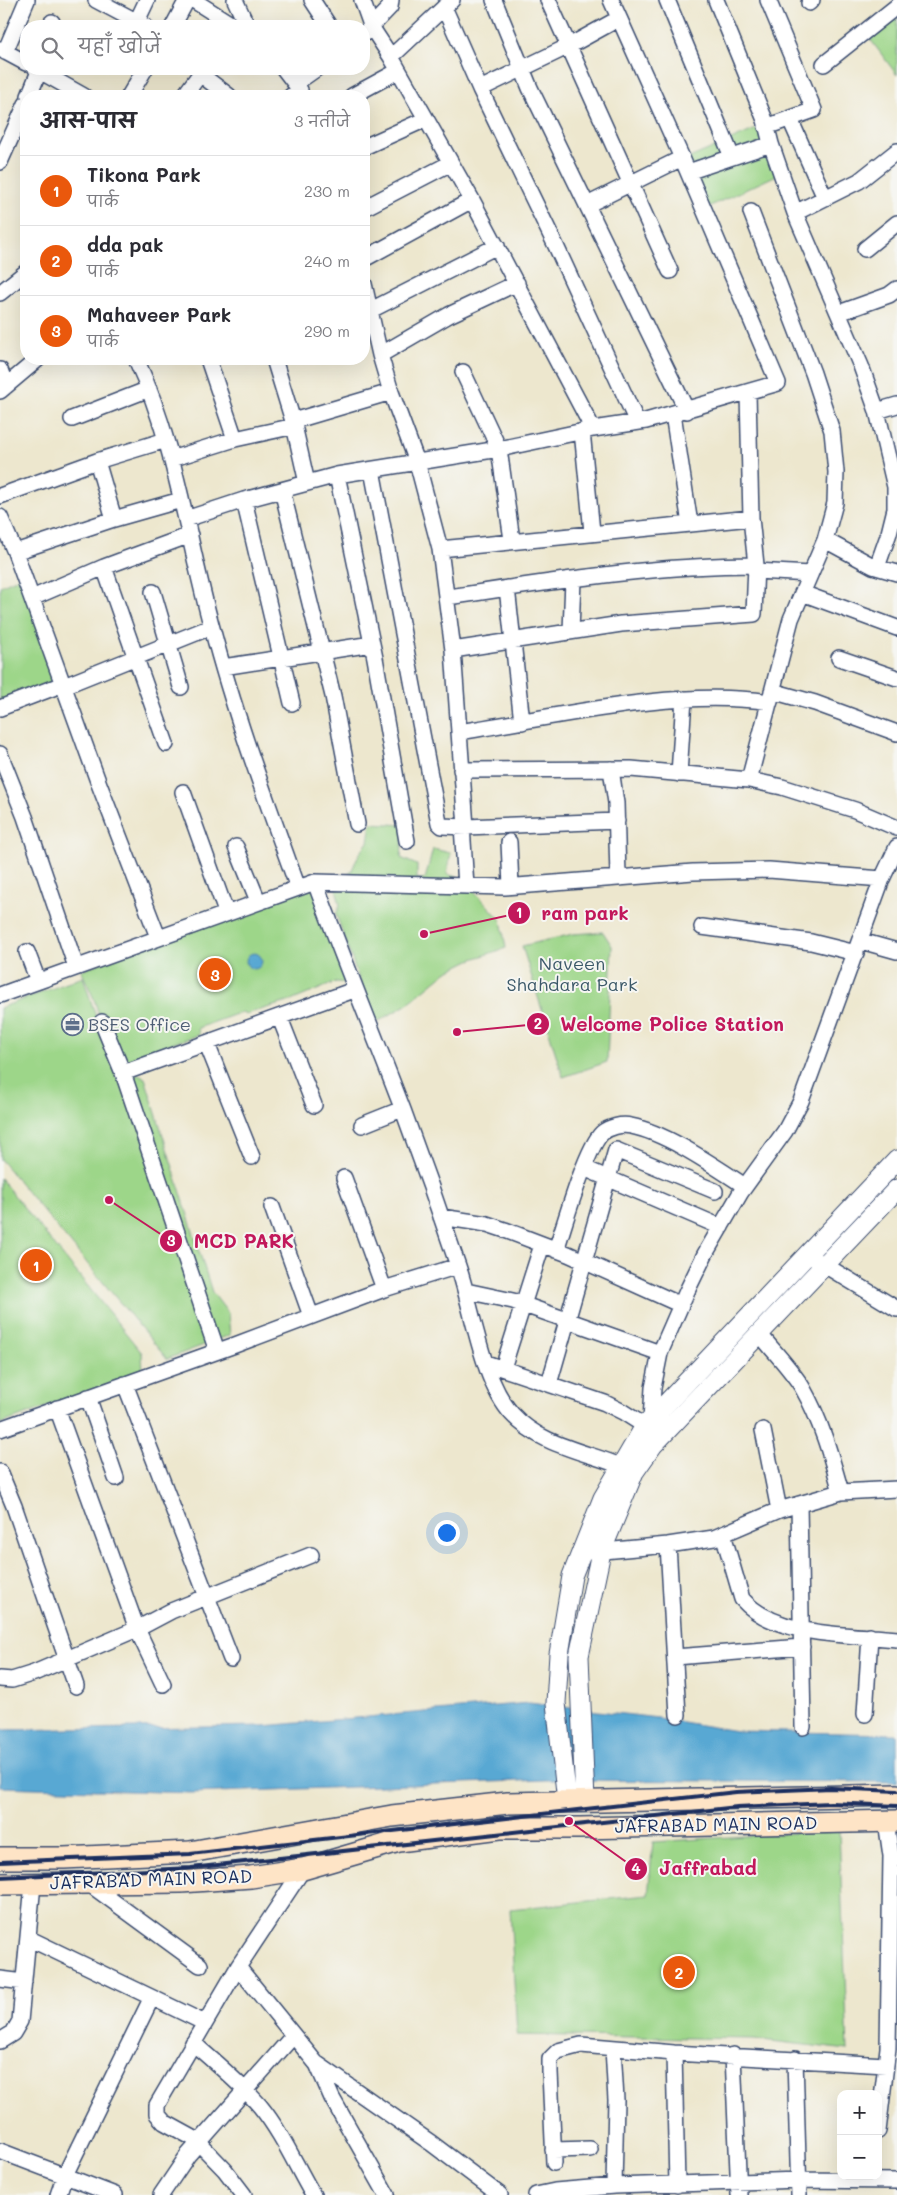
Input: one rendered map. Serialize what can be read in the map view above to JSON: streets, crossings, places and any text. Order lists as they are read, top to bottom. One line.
{"streets":{"main road":["JAFRABAD MAIN ROAD"]},"parks":["Naveen Shahdara Park"],"places":{"other":["ram park","Welcome Police Station","MCD PARK","Jaffrabad"],"office":["BSES Office"]},"page":{"search":"यहाँ खोजें","heading":["आस-पास","3 नतीजे"],"list":[{"mark":"1","name":"Tikona Park","note":"पार्क","value":"230 m"},{"mark":"2","name":"dda pak","note":"पार्क","value":"240 m"},{"mark":"3","name":"Mahaveer Park","note":"पार्क","value":"290 m"}],"pins":["3","1","2"],"map_buttons":["+","−"]}}
